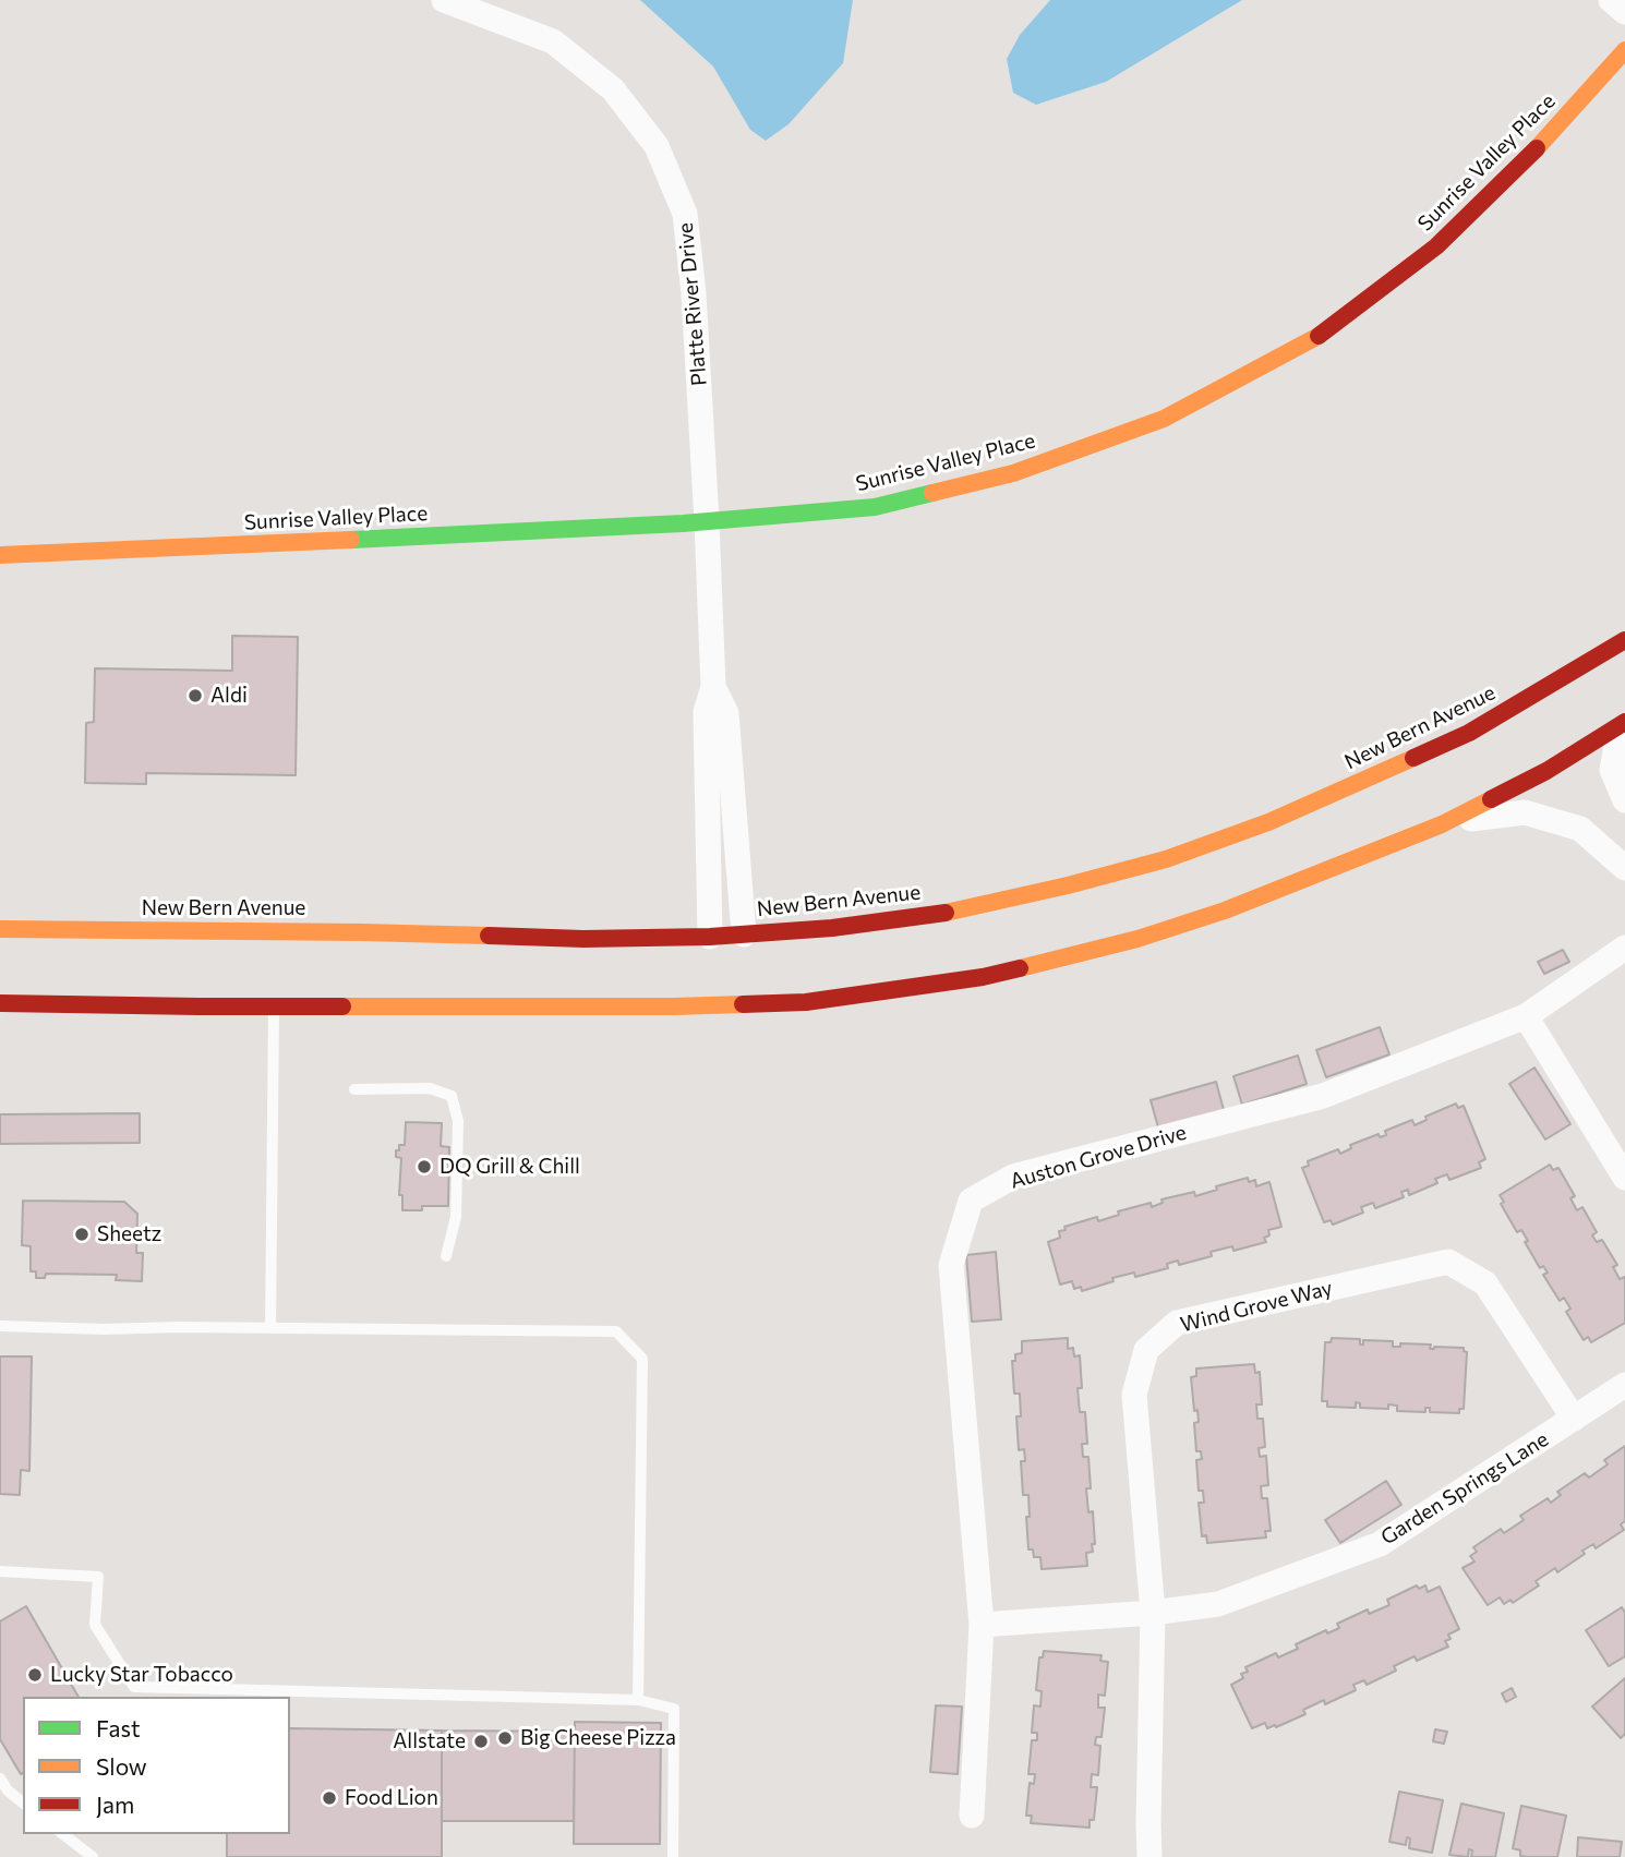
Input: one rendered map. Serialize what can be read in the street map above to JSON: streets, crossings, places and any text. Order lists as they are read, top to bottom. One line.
{"streets":{"main road":["Sunrise Valley Place","New Bern Avenue"],"street":["Platte River Drive","Auston Grove Drive","Wind Grove Way","Garden Springs Lane"]},"crossings":[["Sunrise Valley Place","Platte River Drive"],["Platte River Drive","New Bern Avenue"],["Auston Grove Drive","Garden Springs Lane"],["Wind Grove Way","Garden Springs Lane"]],"places":["Aldi","DQ Grill & Chill","Sheetz","Lucky Star Tobacco","Big Cheese Pizza","Allstate","Food Lion"],"legend":["Fast","Slow","Jam"]}
